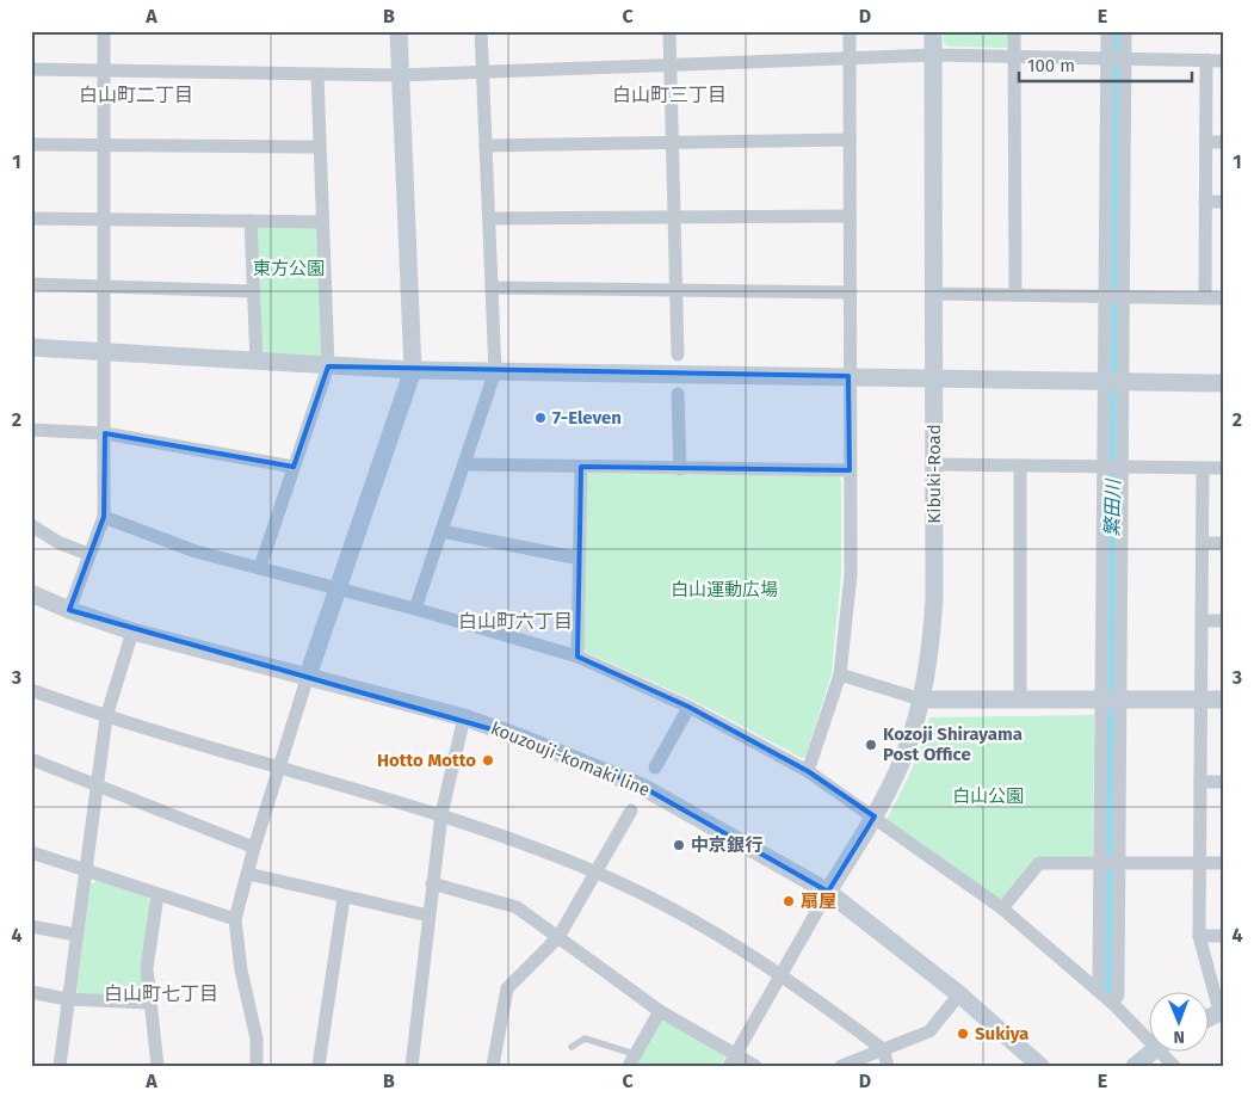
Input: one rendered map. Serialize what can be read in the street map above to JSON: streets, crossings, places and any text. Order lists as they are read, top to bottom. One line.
{"streets":{"street":["Kibuki-Road","kouzouji-komaki line"]},"crossings":[["Kibuki-Road","kouzouji-komaki line"]],"districts":["白山町二丁目","白山町三丁目","白山町六丁目","白山町七丁目"],"water":["繁田川"],"parks":["東方公園","白山運動広場","白山公園"],"places":["7-Eleven","Kozoji Shirayama Post Office","Hotto Motto","中京銀行","扇屋","Sukiya"],"scale_bar":"100 m","north":"bottom","grid":{"columns":["A","B","C","D","E"],"rows":["1","2","3","4"]}}
